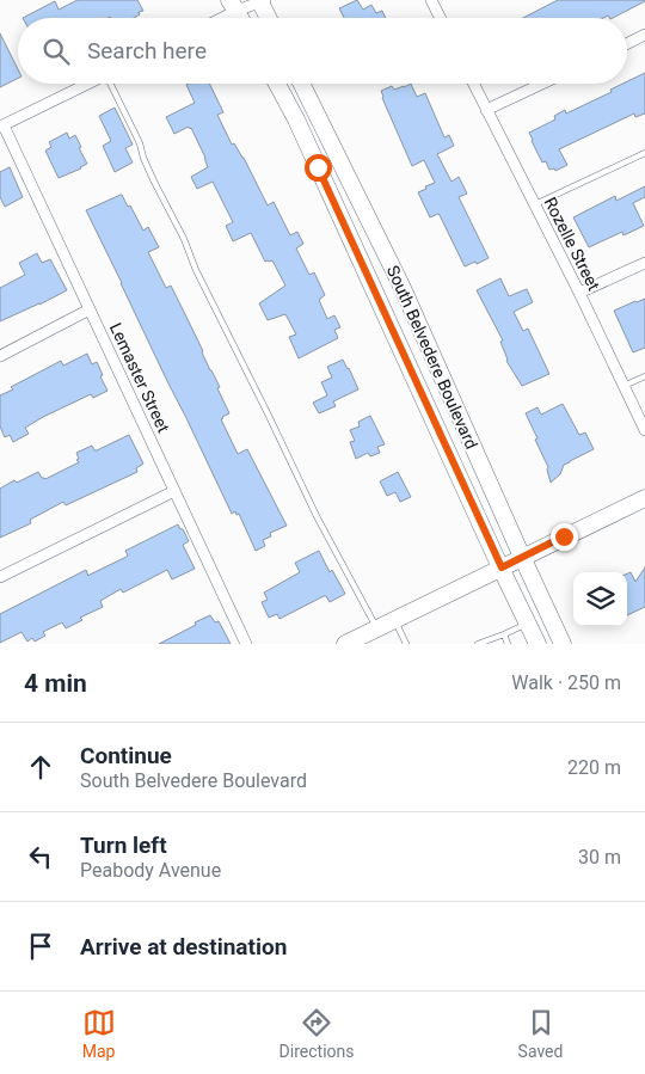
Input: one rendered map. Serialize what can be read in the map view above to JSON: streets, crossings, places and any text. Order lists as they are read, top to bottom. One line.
{"streets":{"street":["Rozelle Street","South Belvedere Boulevard","Lemaster Street"]},"page":{"search":"Search here","heading":["4 min","Walk · 250 m"],"list":[["Continue","South Belvedere Boulevard","220 m"],["Turn left","Peabody Avenue","30 m"],"Arrive at destination"],"nav":["Map","Directions","Saved"]}}
